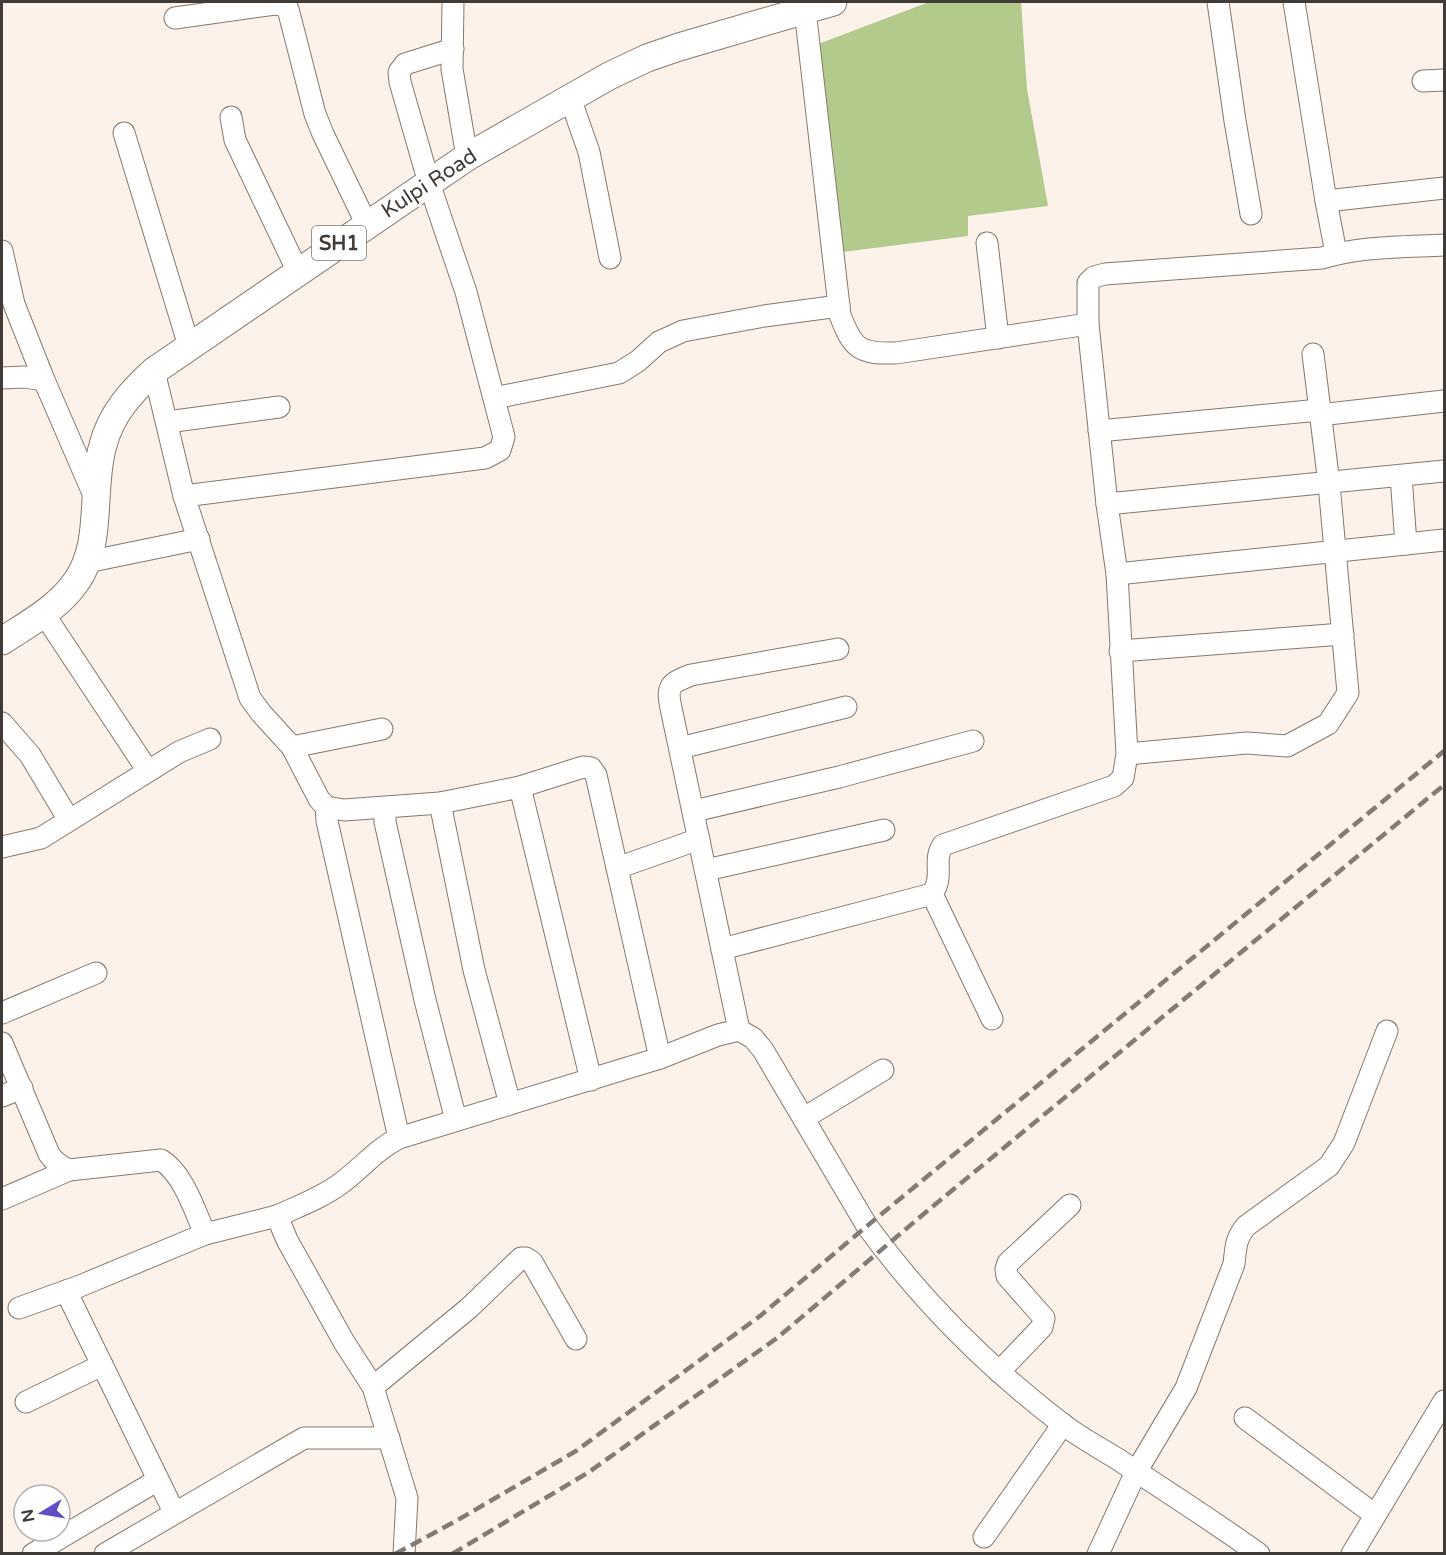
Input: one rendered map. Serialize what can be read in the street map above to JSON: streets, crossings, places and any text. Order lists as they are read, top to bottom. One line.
{"streets":{"main road":["Kulpi Road","SH1"]},"north":"left"}
